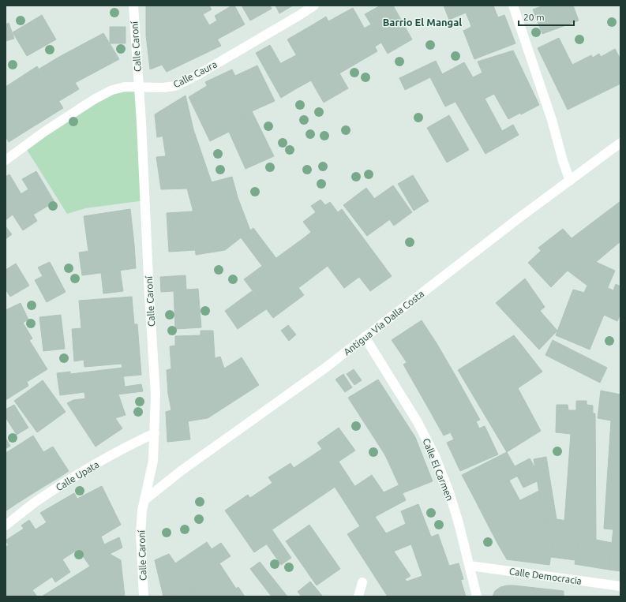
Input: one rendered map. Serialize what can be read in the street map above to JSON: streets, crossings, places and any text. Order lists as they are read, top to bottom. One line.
{"streets":{"street":["Calle Caroní","Calle Caura","Antigua Vía Dalla Costa","Calle El Carmen","Calle Upata","Calle Democracia"]},"crossings":[["Calle Caroní","Calle Caura"],["Calle Caroní","Antigua Vía Dalla Costa"],["Calle Caroní","Calle Upata"],["Antigua Vía Dalla Costa","Calle El Carmen"],["Calle El Carmen","Calle Democracia"]],"districts":["Barrio El Mangal"],"scale_bar":"20 m"}
